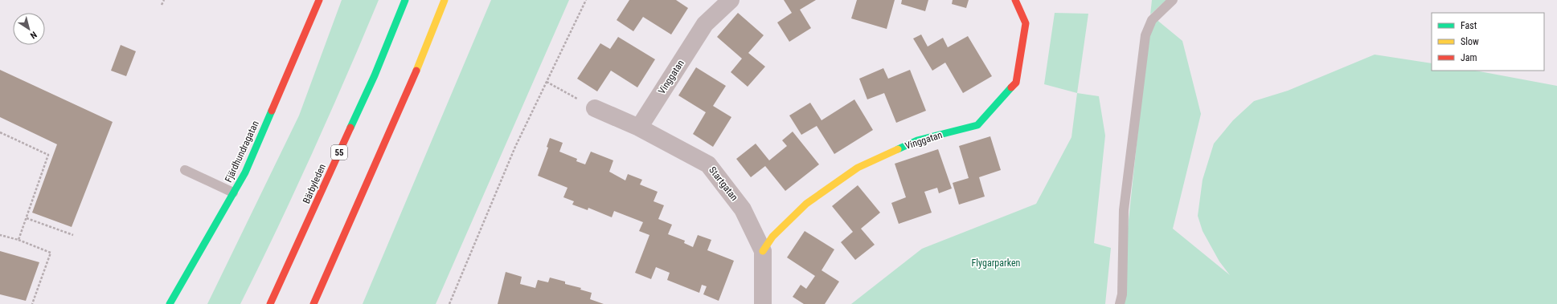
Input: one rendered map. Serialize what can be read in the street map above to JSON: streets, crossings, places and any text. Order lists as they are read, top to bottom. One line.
{"streets":{"street":["Vinggatan","Fjärdhundragatan","55","Bärbyleden","Startgatan"]},"crossings":[["Vinggatan","Startgatan"]],"parks":["Flygarparken"],"legend":["Fast","Slow","Jam"],"north":"bottom right"}
